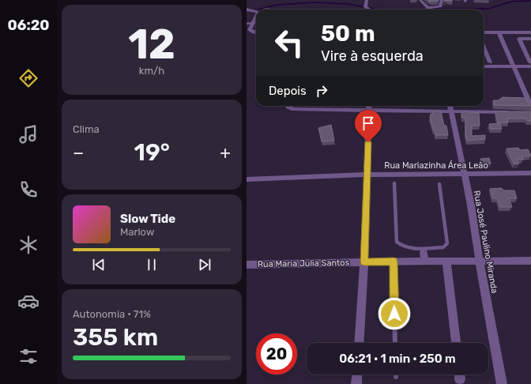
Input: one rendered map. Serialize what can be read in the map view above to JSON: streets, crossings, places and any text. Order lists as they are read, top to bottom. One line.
{"streets":{"street":["Rua Mariazinha Área Leão","Rua José Paulino Miranda","Rua Maria Julia Santos"]},"crossings":[["Rua Mariazinha Área Leão","Rua José Paulino Miranda"],["Rua José Paulino Miranda","Rua Maria Julia Santos"]],"page":{"tabs":"06:20","tile":[["12","km/h"],"Clima",["Autonomia · 71%","355 km"]],"turn":["50 m","Vire à esquerda"],"then":"Depois","heat":["−","19°","+"],"song":["Slow Tide","Marlow"],"limit":"20","trip":"06:21 · 1 min · 250 m"}}
